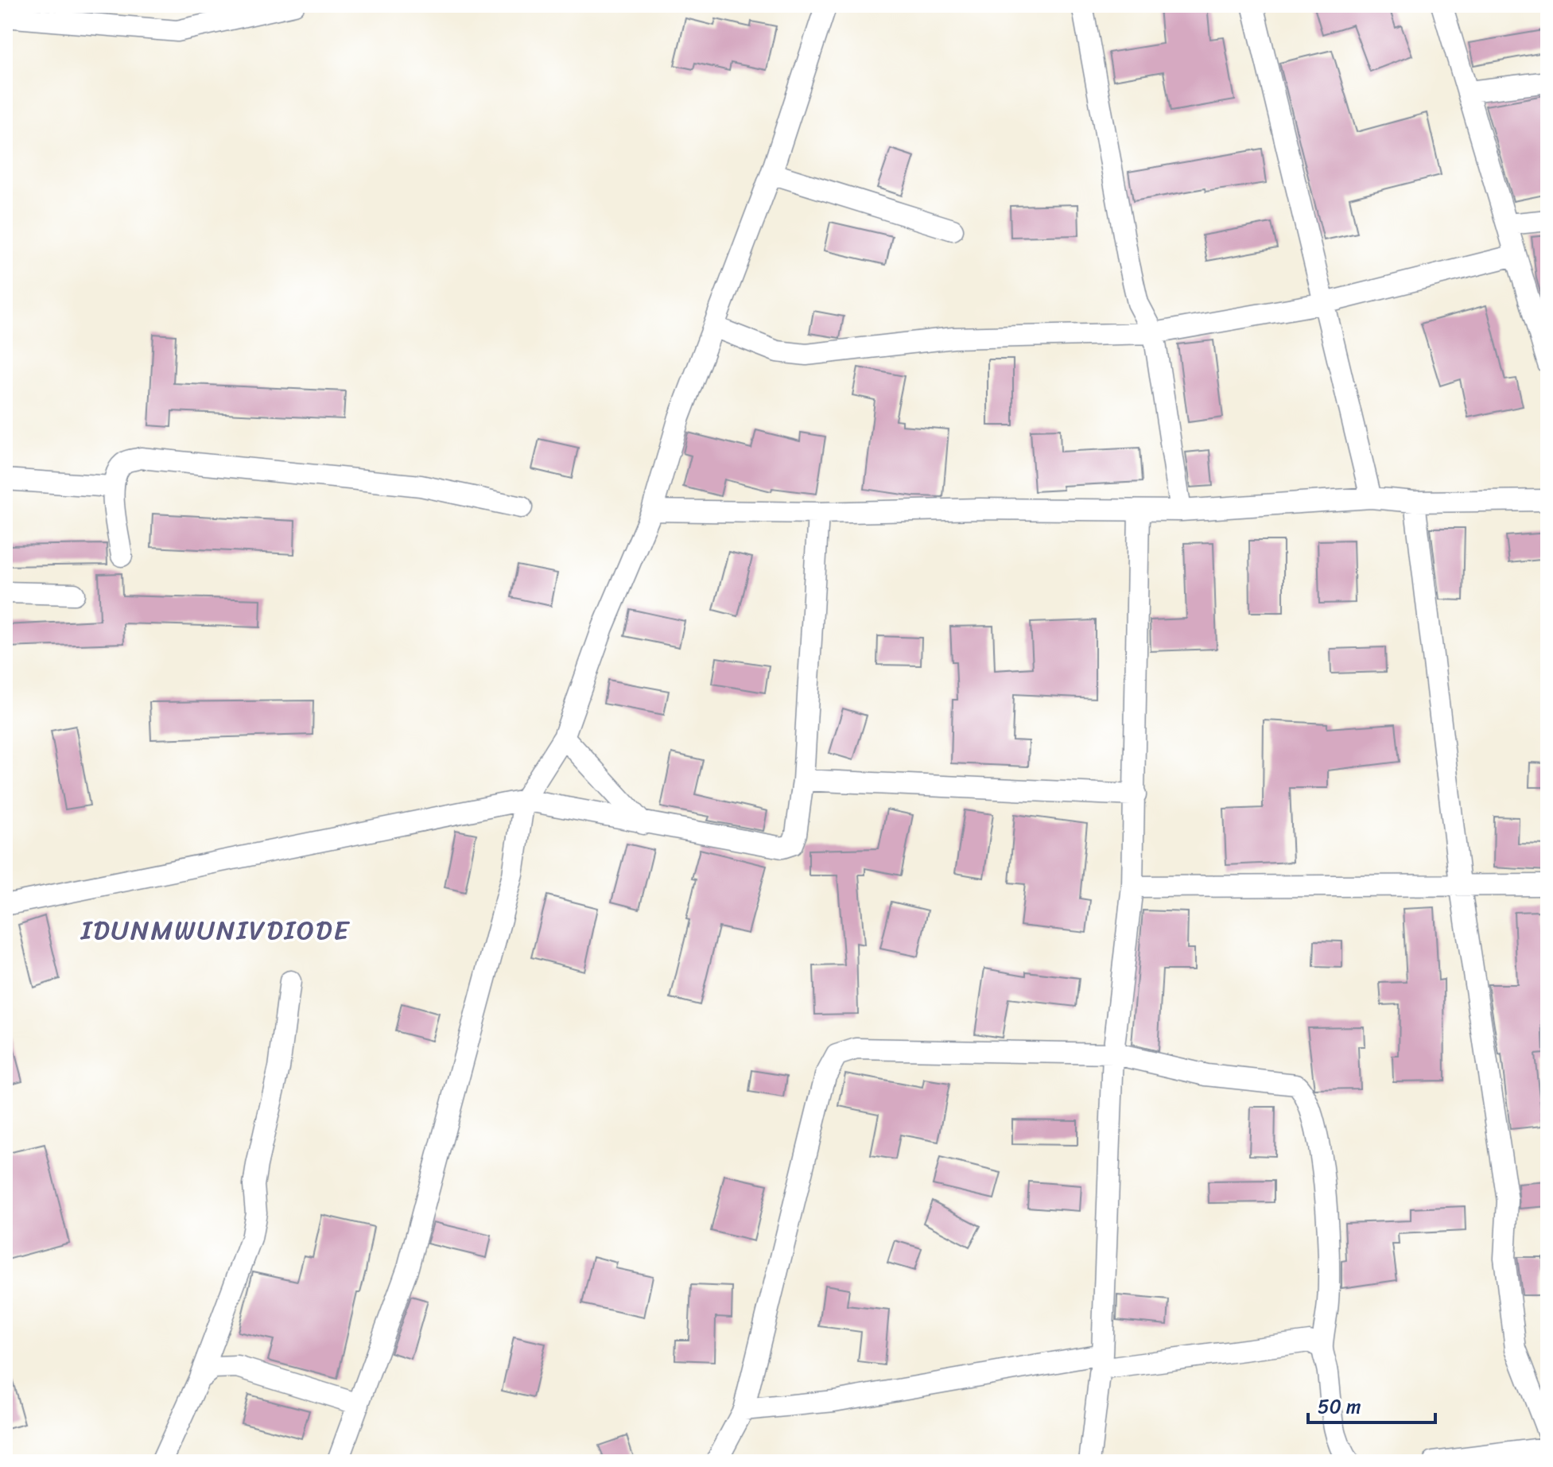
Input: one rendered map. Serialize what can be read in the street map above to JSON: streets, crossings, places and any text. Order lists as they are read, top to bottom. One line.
{"districts":["IDUNMWUNIVDIODE"],"scale_bar":"50 m"}
